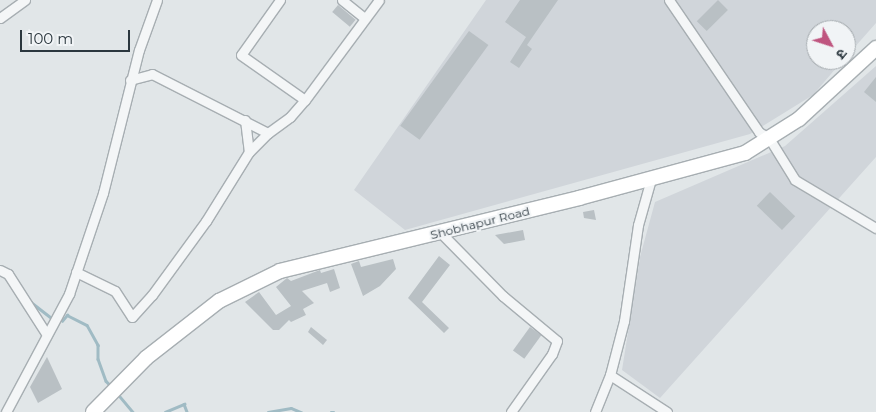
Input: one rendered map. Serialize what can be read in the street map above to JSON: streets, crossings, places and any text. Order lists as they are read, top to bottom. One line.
{"streets":{"main road":["Shobhapur Road"]},"scale_bar":"100 m","north":"bottom right"}
